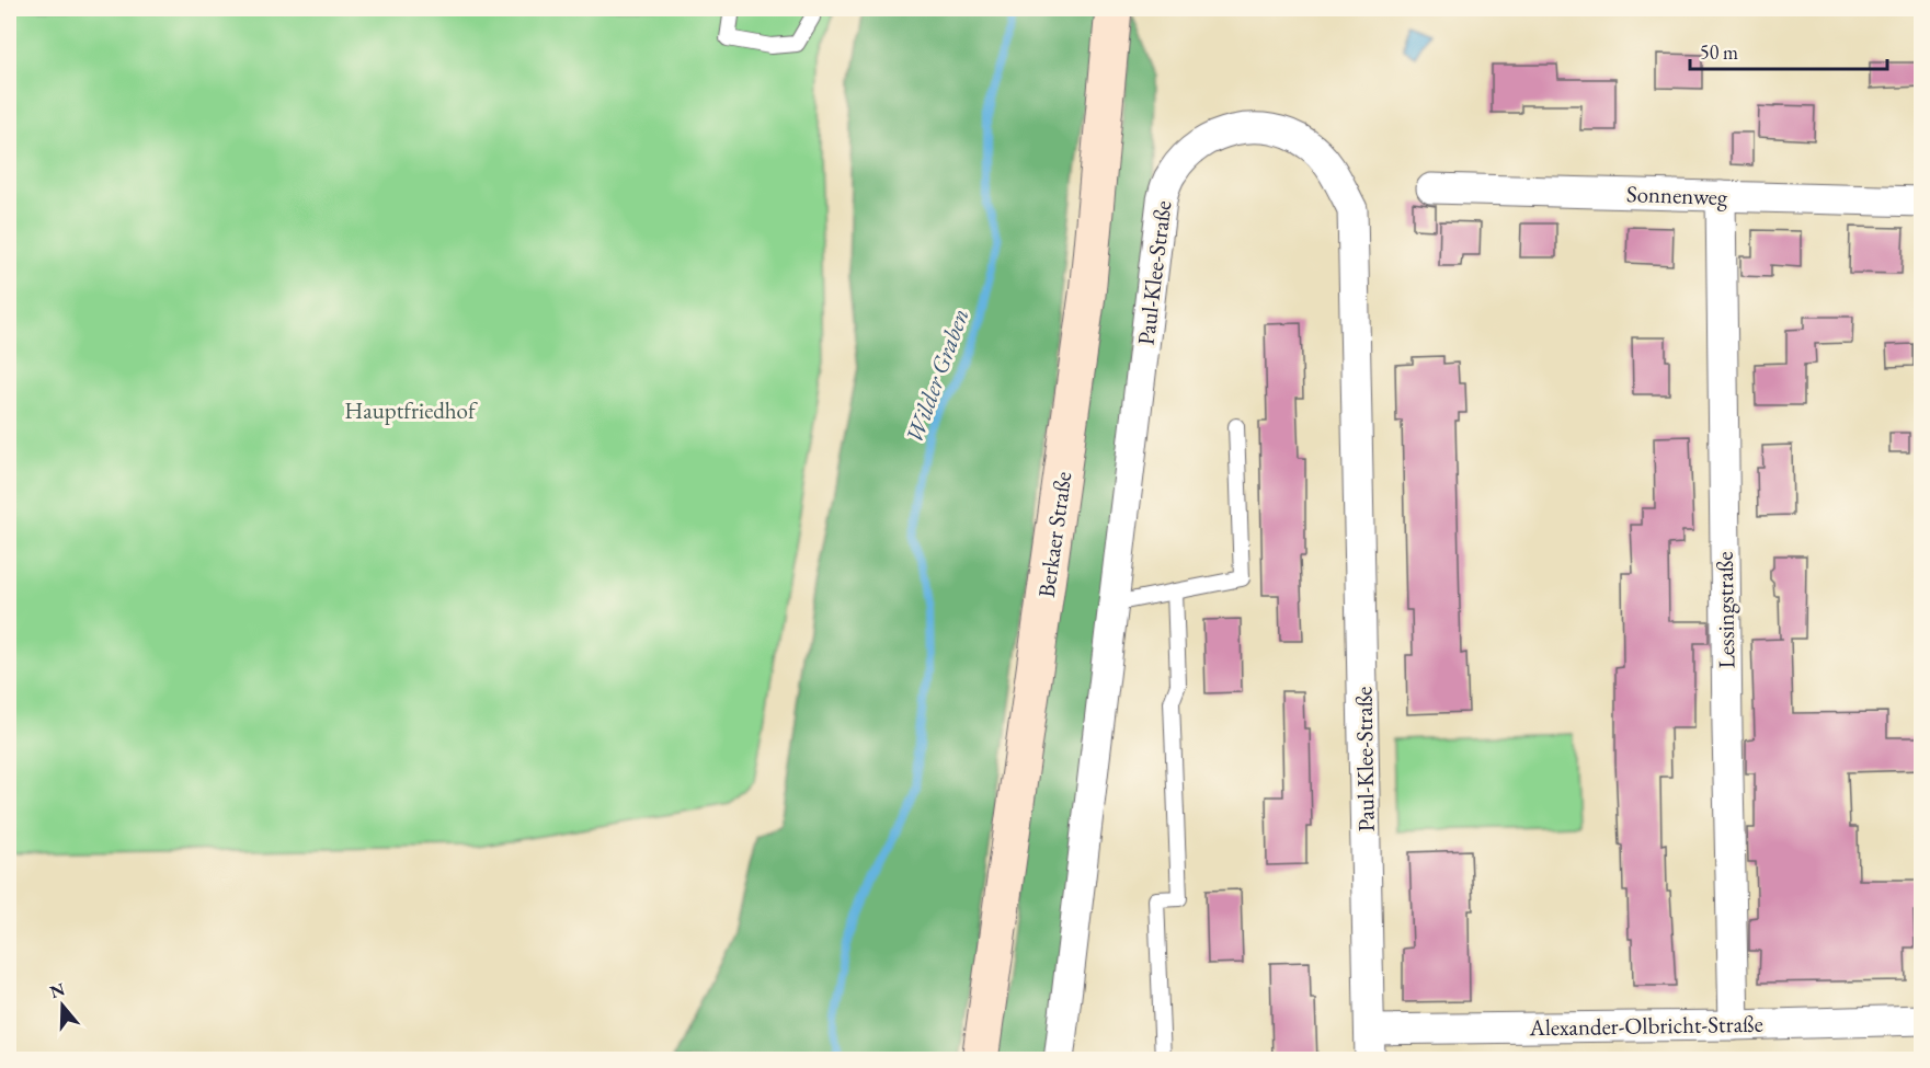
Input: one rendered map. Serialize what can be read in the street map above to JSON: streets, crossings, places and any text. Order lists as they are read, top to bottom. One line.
{"streets":{"main road":["Berkaer Straße"],"street":["Sonnenweg","Paul-Klee-Straße","Lessingstraße","Alexander-Olbricht-Straße"]},"crossings":[["Sonnenweg","Lessingstraße"],["Paul-Klee-Straße","Alexander-Olbricht-Straße"],["Lessingstraße","Alexander-Olbricht-Straße"]],"water":["Wilder Graben"],"parks":["Hauptfriedhof"],"scale_bar":"50 m","north":"top"}
